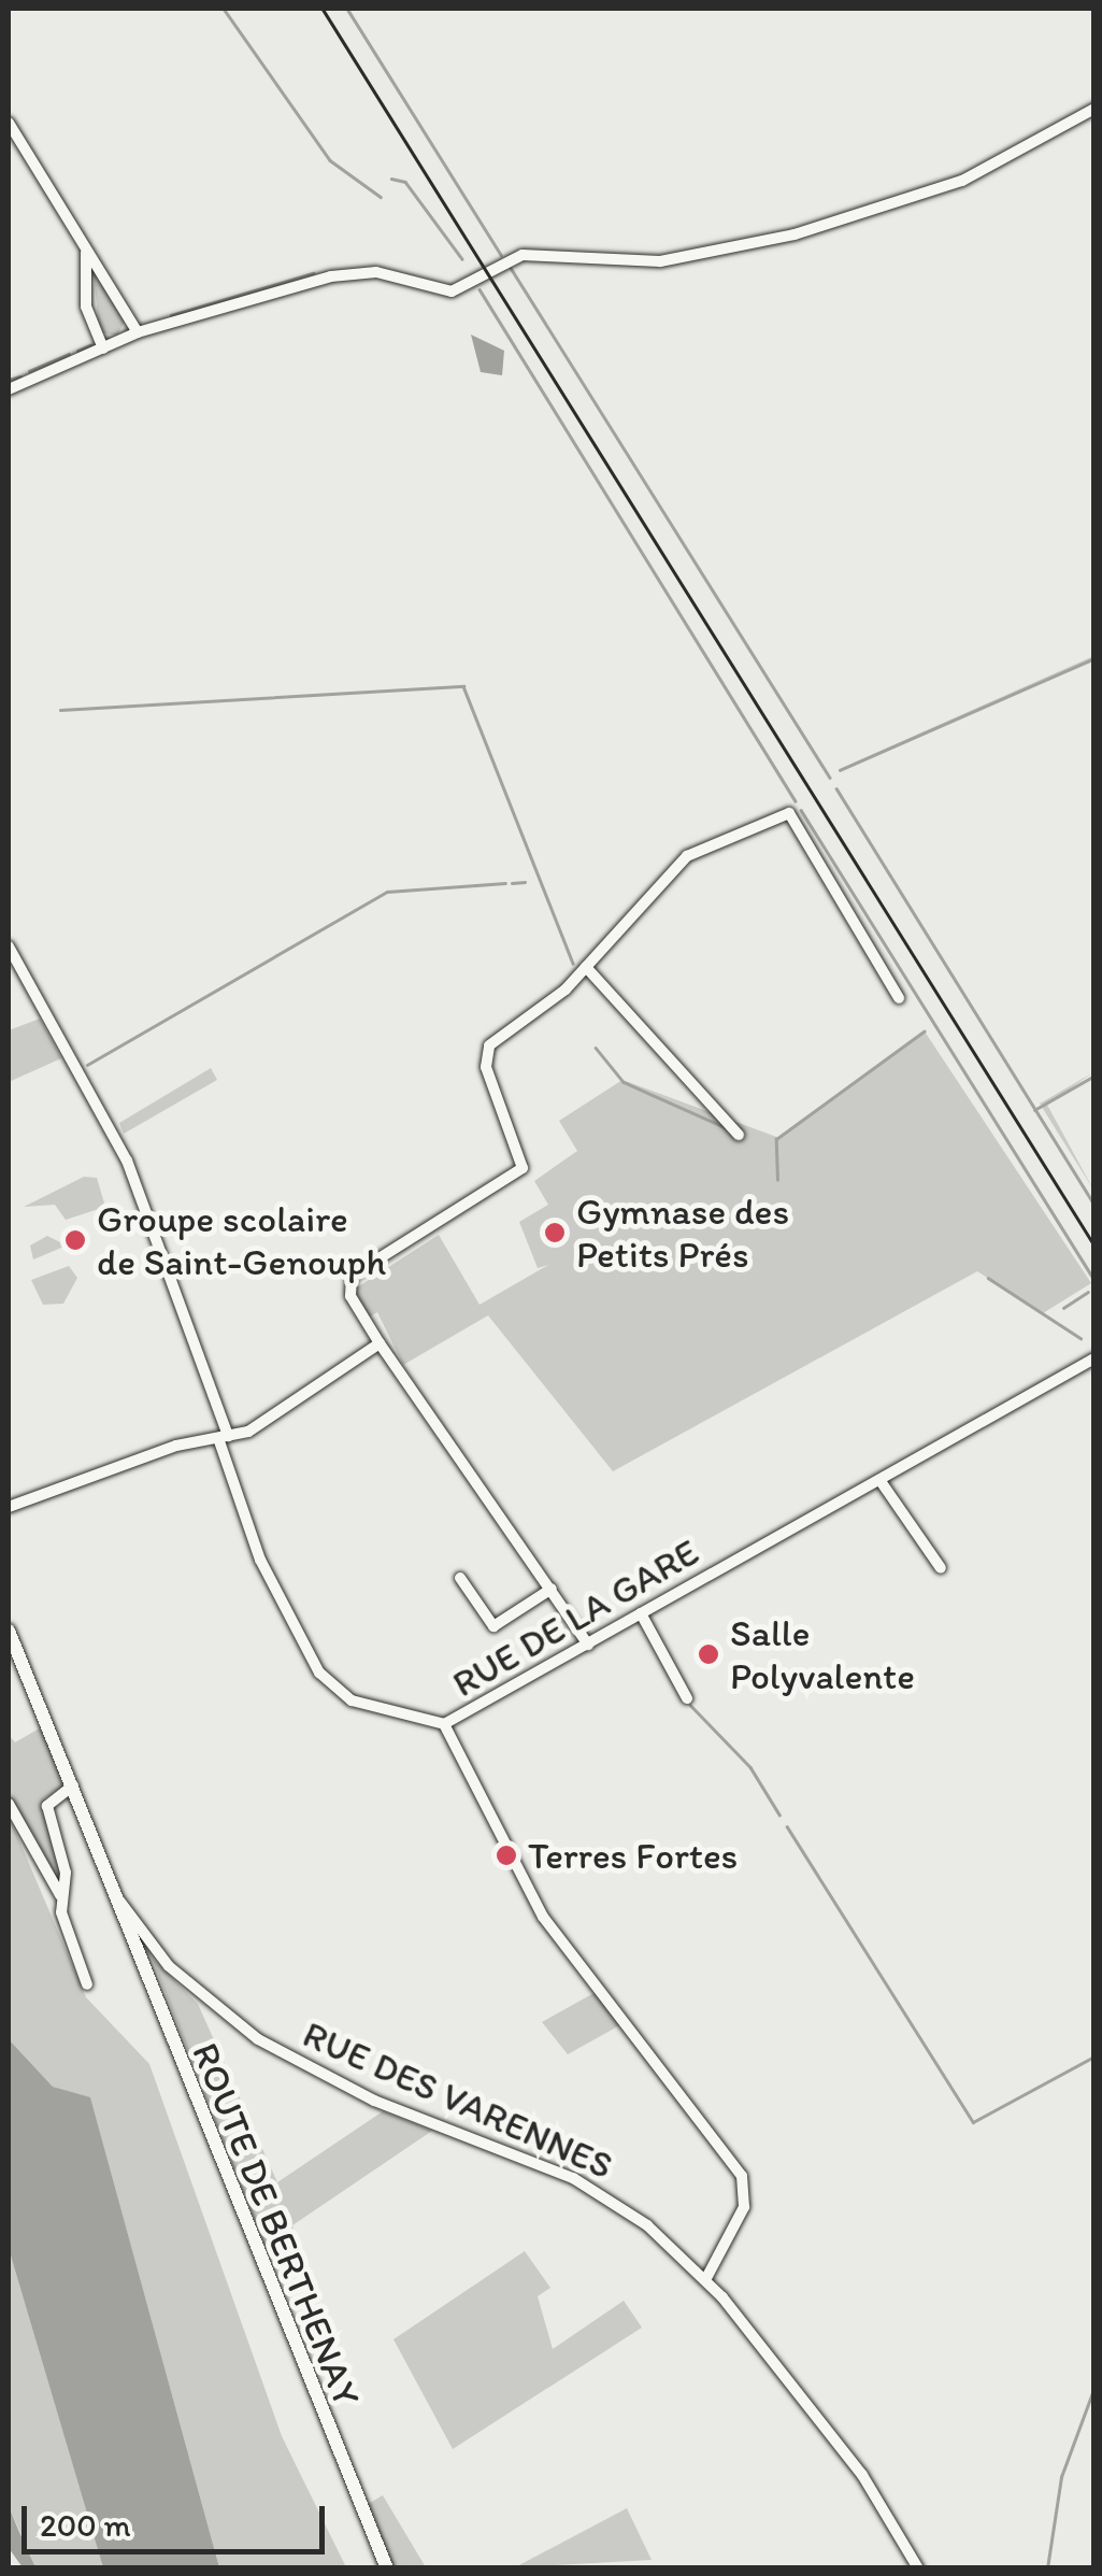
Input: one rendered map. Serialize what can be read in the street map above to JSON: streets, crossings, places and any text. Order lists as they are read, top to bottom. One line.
{"streets":{"street":["RUE DE LA GARE","RUE DES VARENNES","ROUTE DE BERTHENAY"]},"crossings":[["RUE DES VARENNES","ROUTE DE BERTHENAY"]],"places":["Gymnase des Petits Prés","Groupe scolaire de Saint-Genouph","Salle Polyvalente","Terres Fortes"],"scale_bar":"200 m"}
